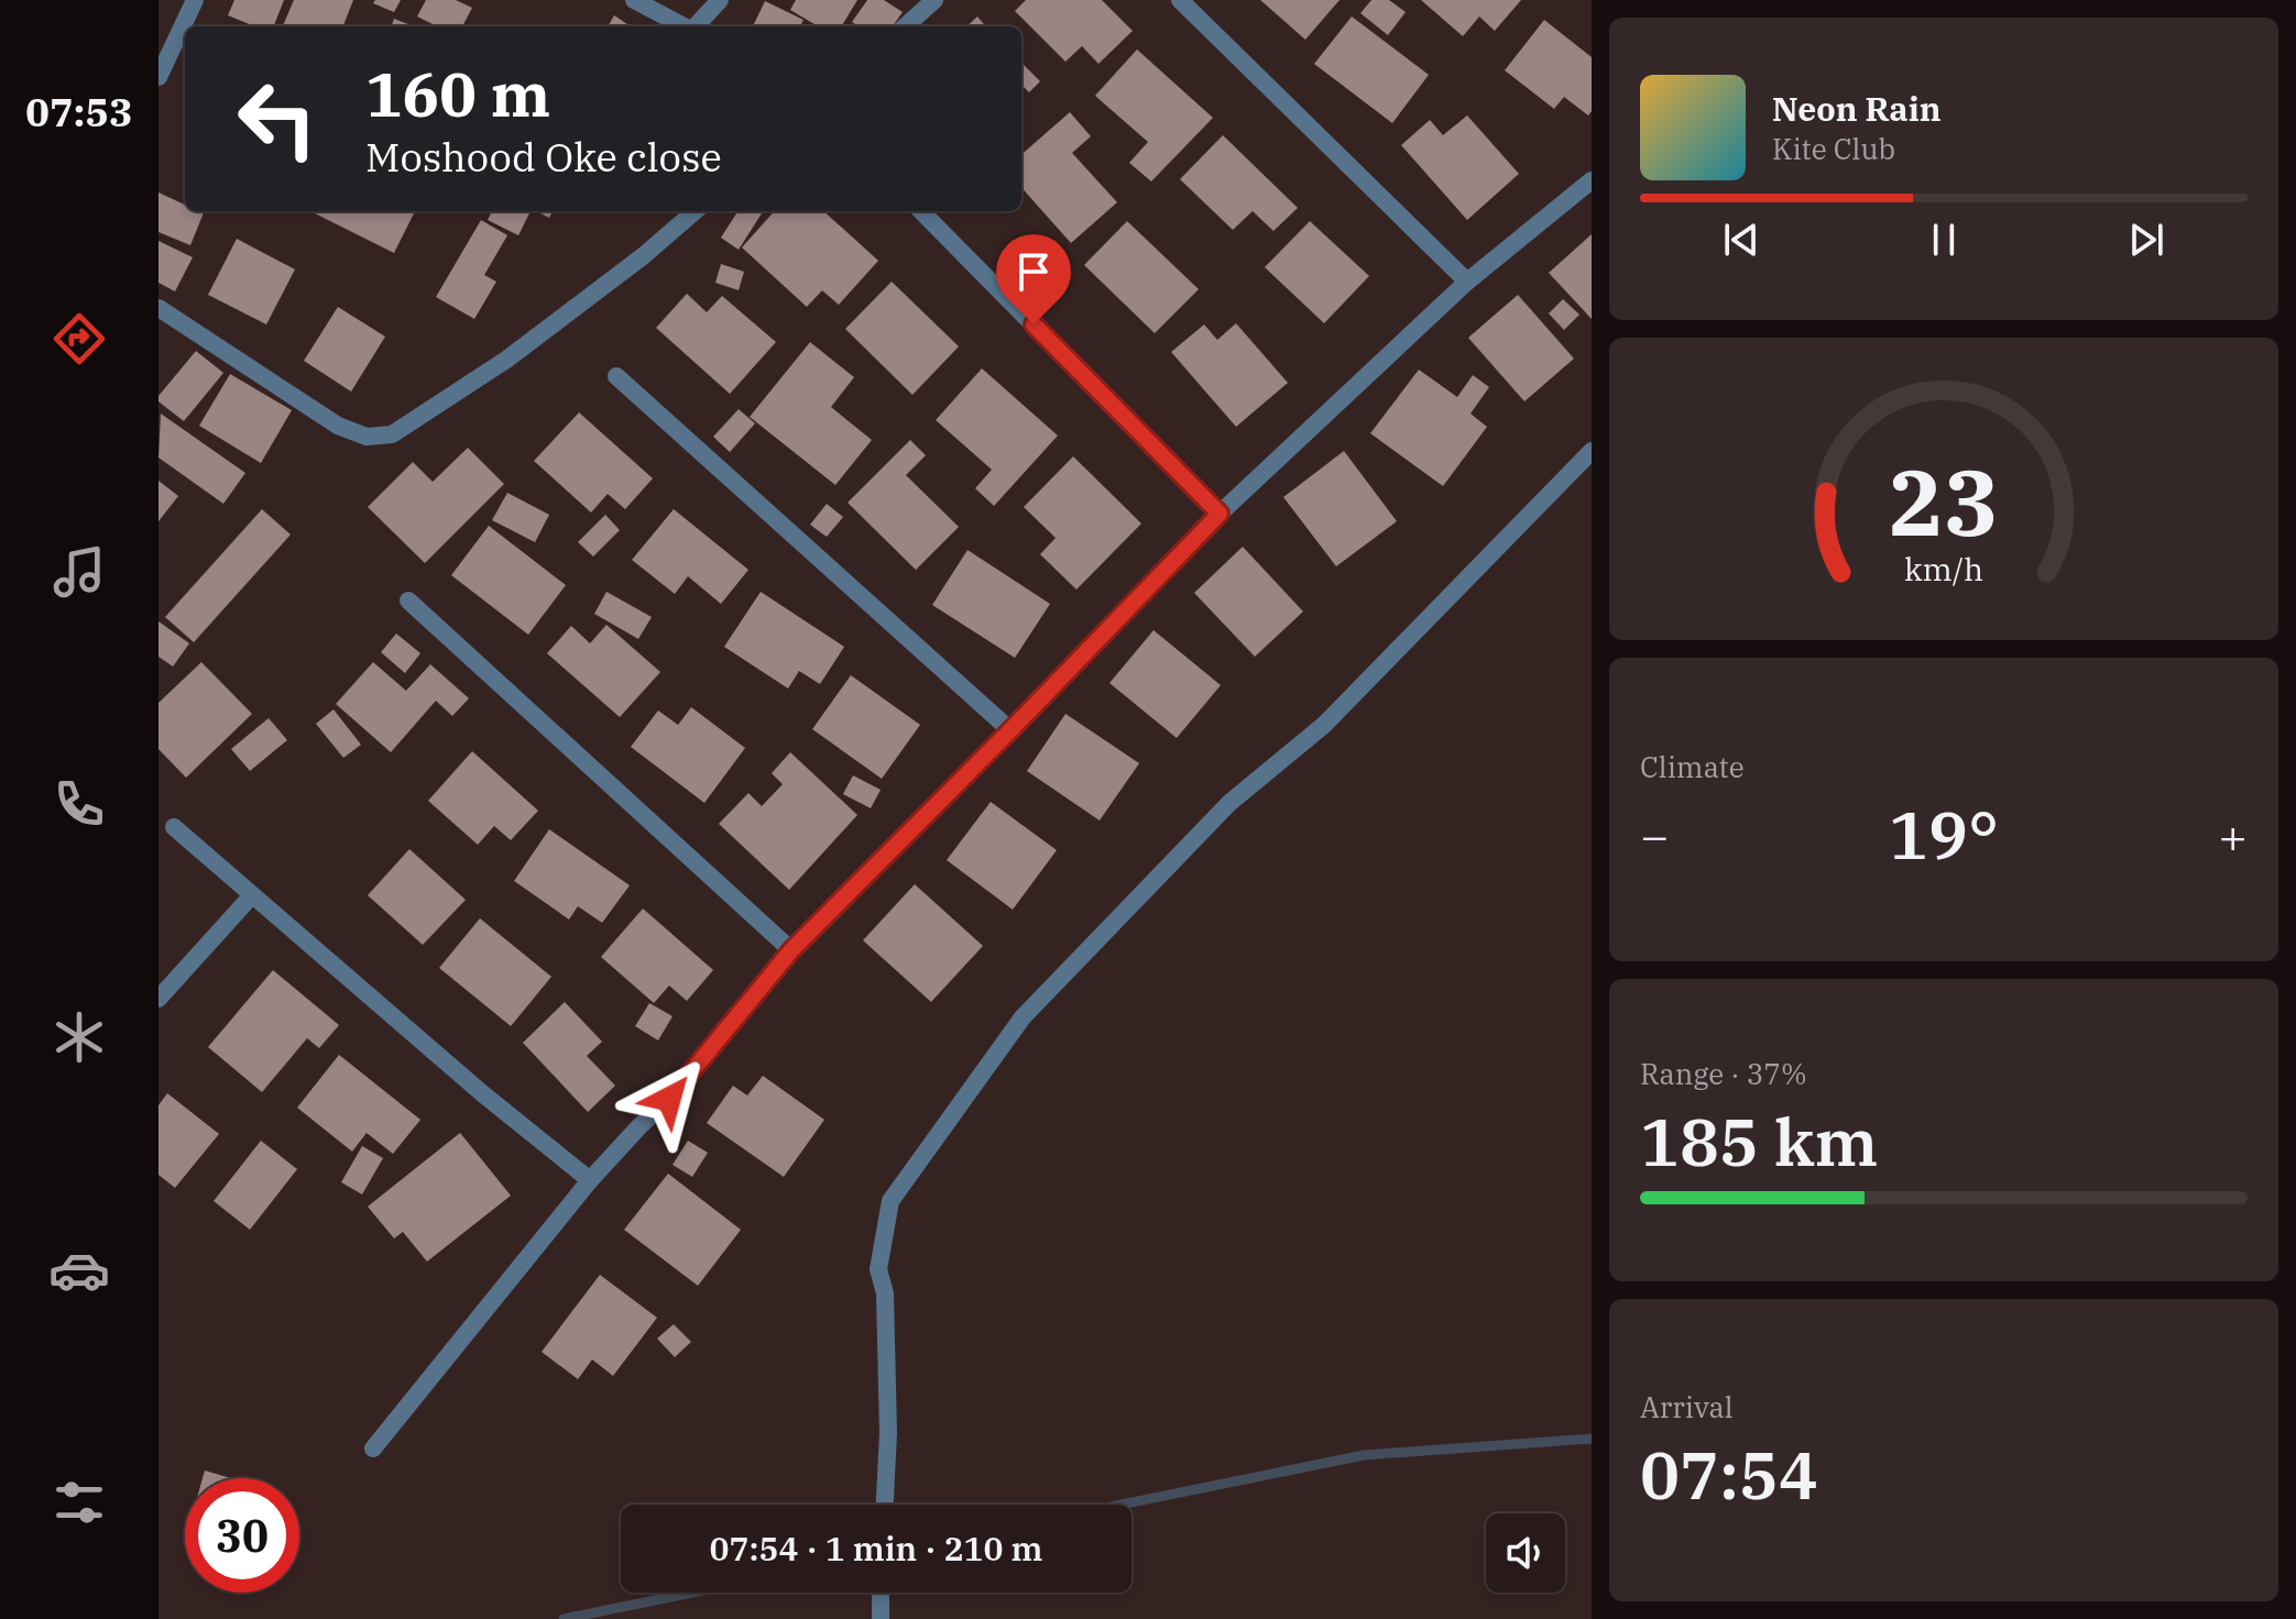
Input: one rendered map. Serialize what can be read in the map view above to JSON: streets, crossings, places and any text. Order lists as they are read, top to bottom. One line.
{"page":{"tabs":"07:53","turn":["160 m","Moshood Oke close"],"song":["Neon Rain","Kite Club"],"tile":["Climate",["Range · 37%","185 km"],["Arrival","07:54"]],"heat":["−","19°","+"],"limit":"30","trip":"07:54 · 1 min · 210 m","gauge":["23","km/h"]}}
